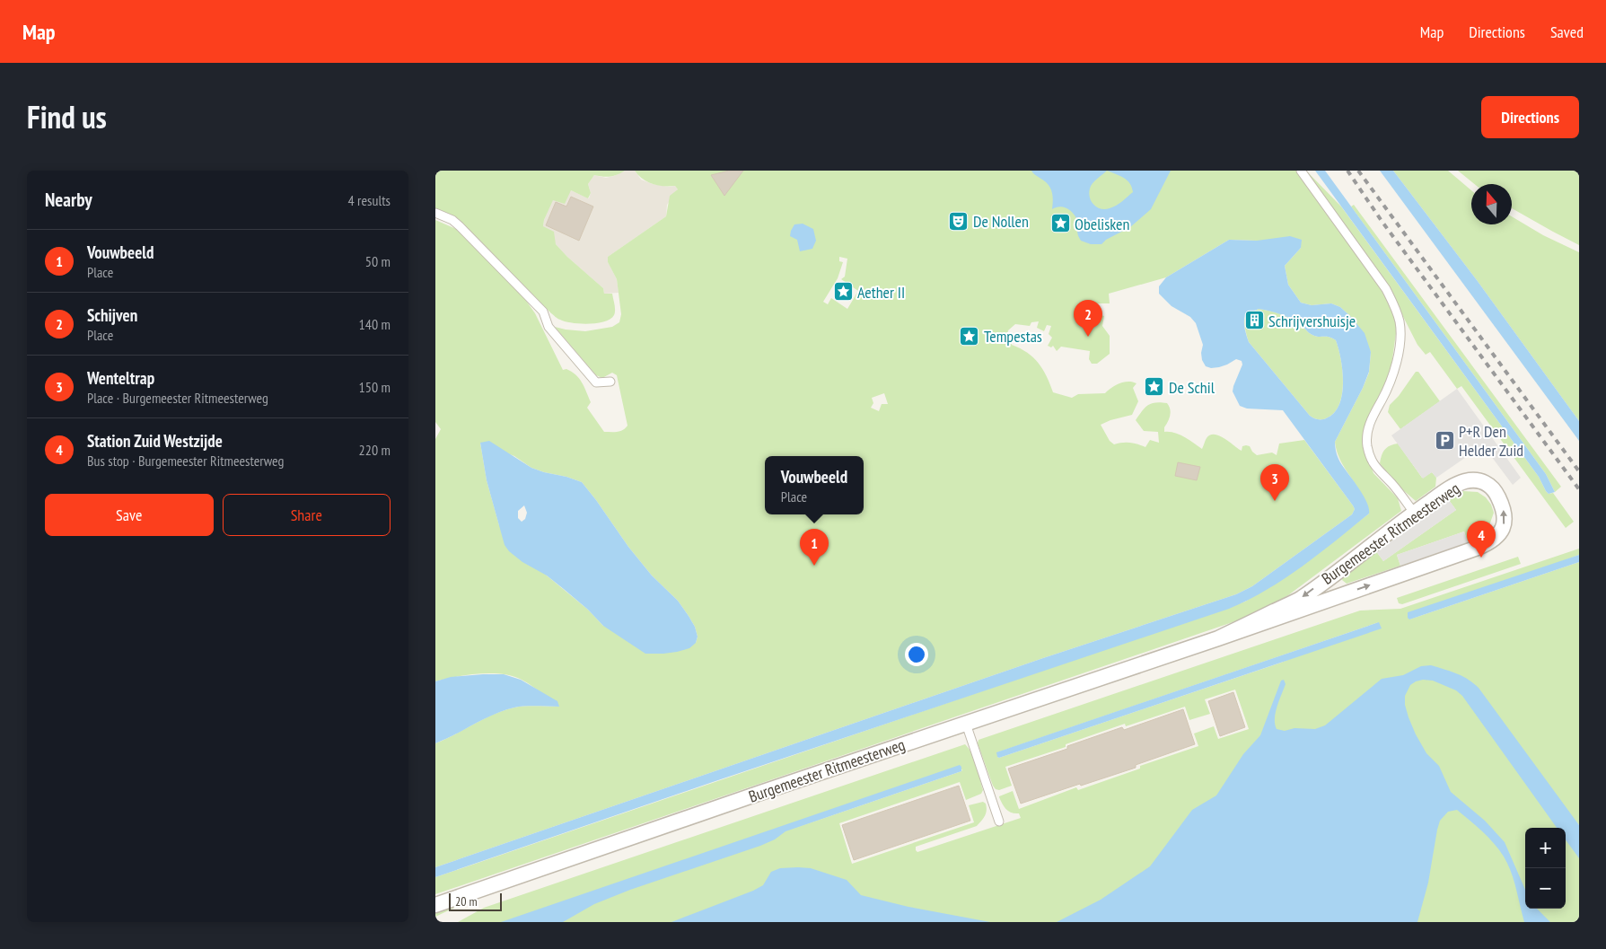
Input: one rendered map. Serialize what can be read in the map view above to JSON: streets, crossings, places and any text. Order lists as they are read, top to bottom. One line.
{"streets":{"street":["Burgemeester Ritmeesterweg"]},"places":{"theatre":["De Nollen"],"place":["Obelisken","Aether II","Tempestas","De Schil"],"building":["Schrijvershuisje"],"parking":["P+R Den Helder Zuid"]},"scale_bar":"20 m","north":"top","page":{"header":"Map","nav":["Map","Directions","Saved"],"title":"Find us","buttons":["Directions",["Save","Share"]],"heading":["Nearby","4 results"],"list":[{"mark":"1","name":"Vouwbeeld","note":"Place","value":"50 m"},{"mark":"2","name":"Schijven","note":"Place","value":"140 m"},{"mark":"3","name":"Wenteltrap","note":"Place · Burgemeester Ritmeesterweg","value":"150 m"},{"mark":"4","name":"Station Zuid Westzijde","note":"Bus stop · Burgemeester Ritmeesterweg","value":"220 m"}],"pins":["2","3","4","1"],"popup":["Vouwbeeld","Place"],"map_buttons":["+","−"],"scale":"20 m"}}
